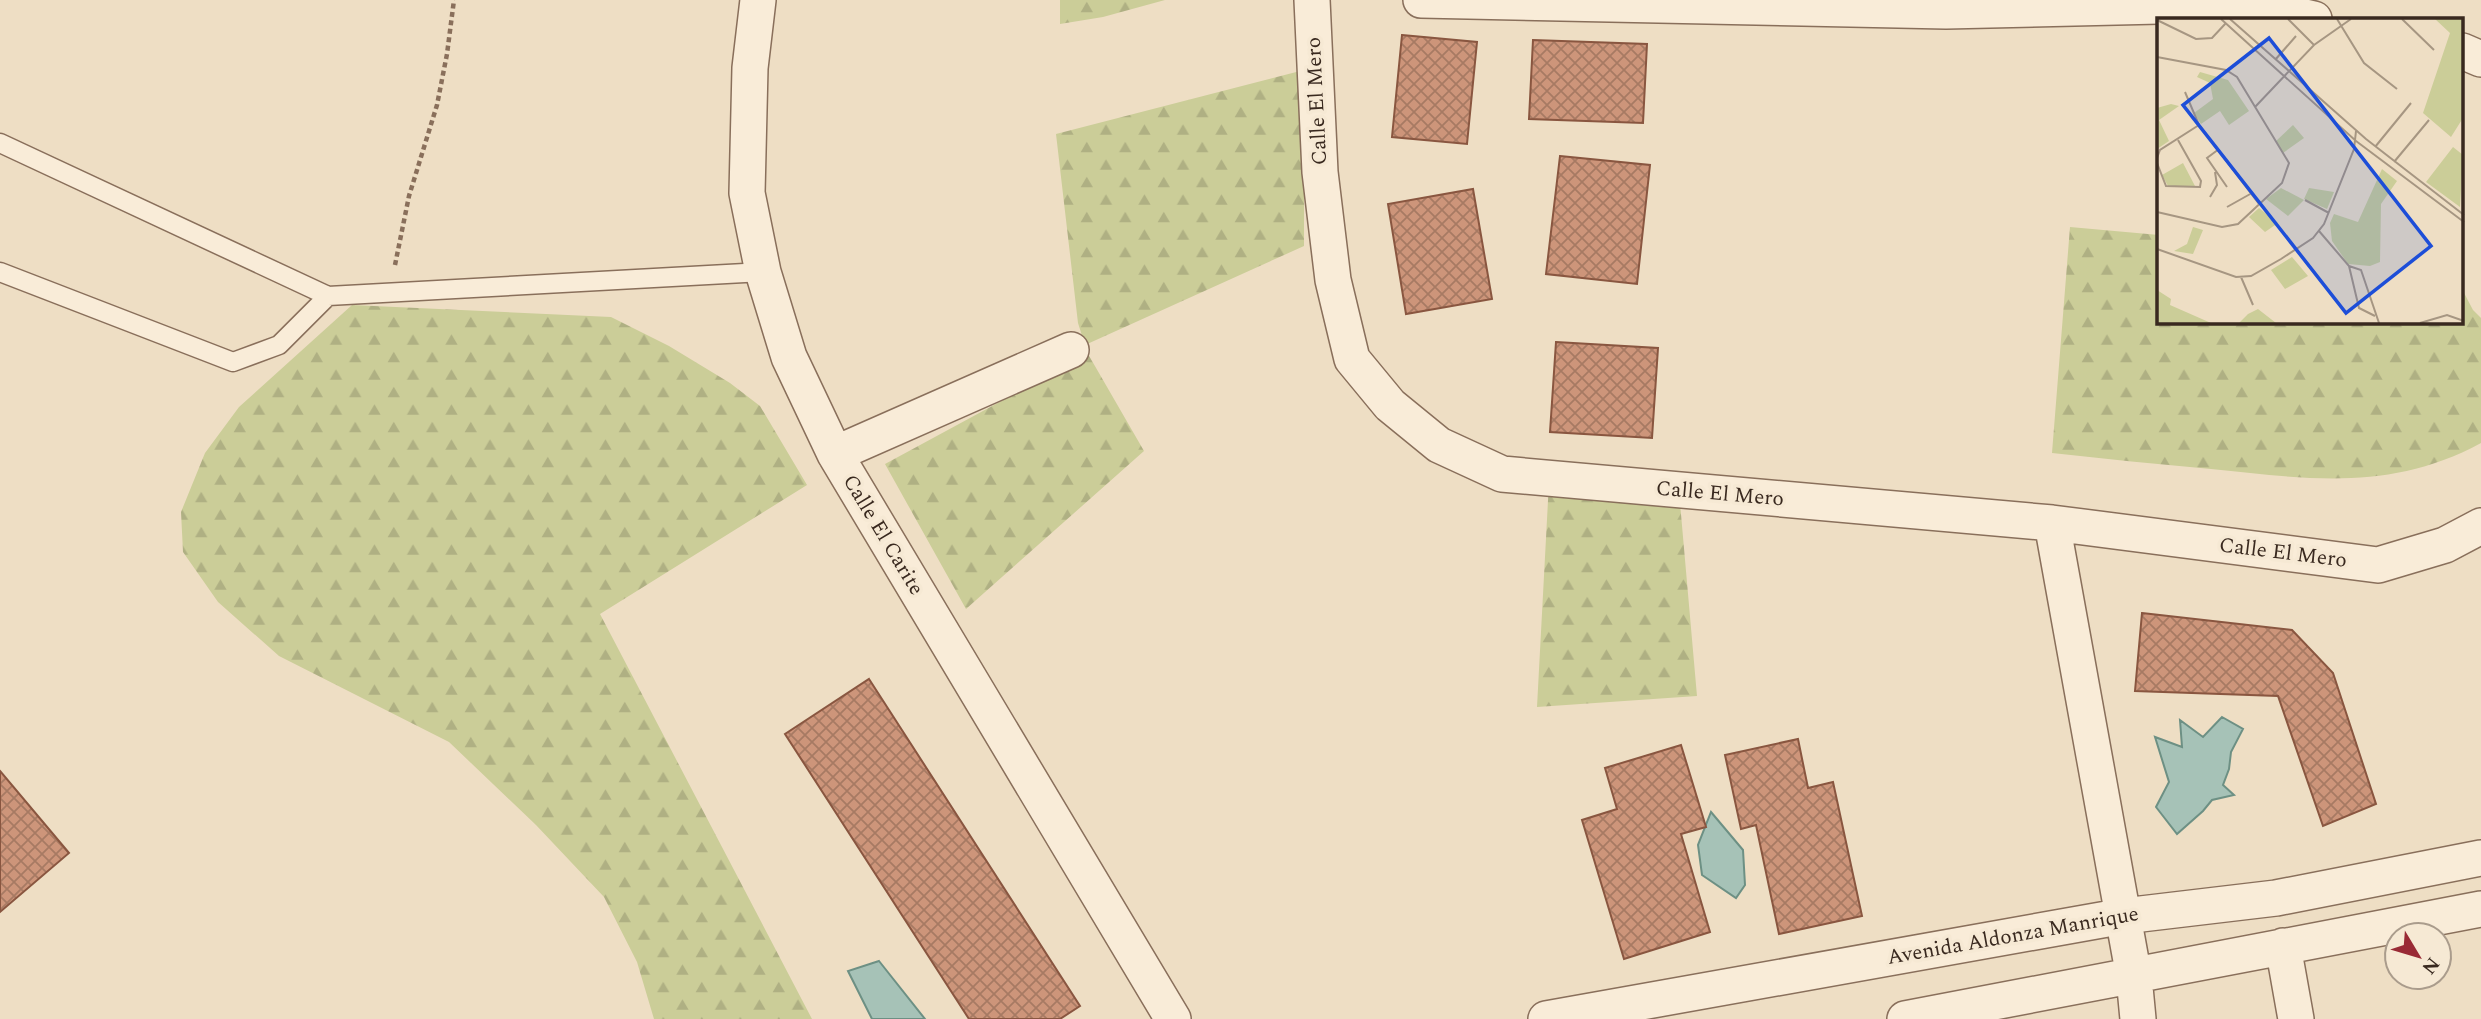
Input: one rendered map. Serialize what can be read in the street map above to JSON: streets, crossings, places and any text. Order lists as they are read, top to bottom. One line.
{"streets":{"street":["Calle El Mero","Calle El Carite","Avenida Aldonza Manrique"]},"north":"bottom right"}
